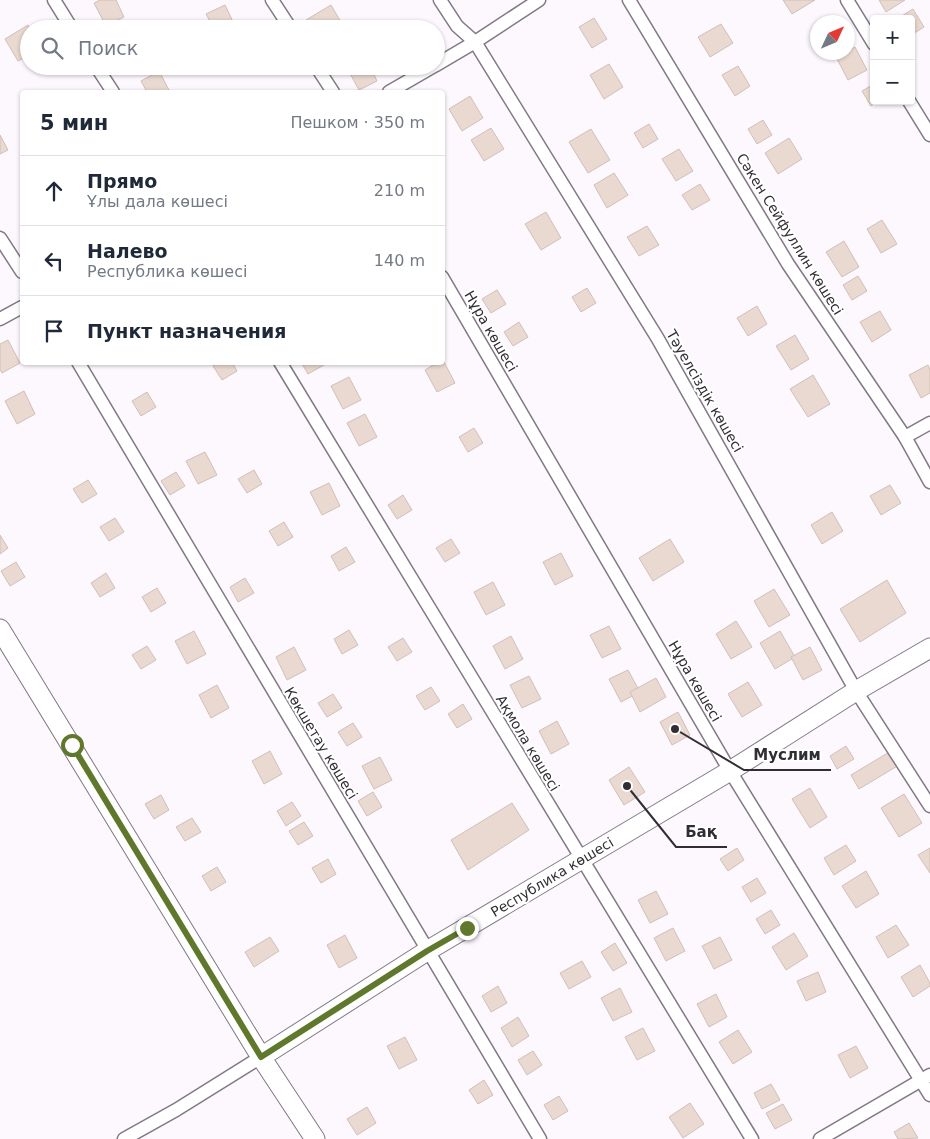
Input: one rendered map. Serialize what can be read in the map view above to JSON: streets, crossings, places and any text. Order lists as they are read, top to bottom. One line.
{"streets":{"street":["Сәкен Сейфуллин көшесі","Нұра көшесі","Тәуелсіздік көшесі","Көкшетау көшесі","Ақмола көшесі","Республика көшесі"]},"crossings":[["Нұра көшесі","Республика көшесі"],["Тәуелсіздік көшесі","Республика көшесі"],["Көкшетау көшесі","Республика көшесі"],["Ақмола көшесі","Республика көшесі"]],"places":["Муслим","Бақ"],"north":"top right","page":{"map_buttons":["+","−"],"search":"Поиск","heading":["5 мин","Пешком · 350 m"],"list":[["Прямо","Ұлы дала көшесі","210 m"],["Налево","Республика көшесі","140 m"],"Пункт назначения"]}}
